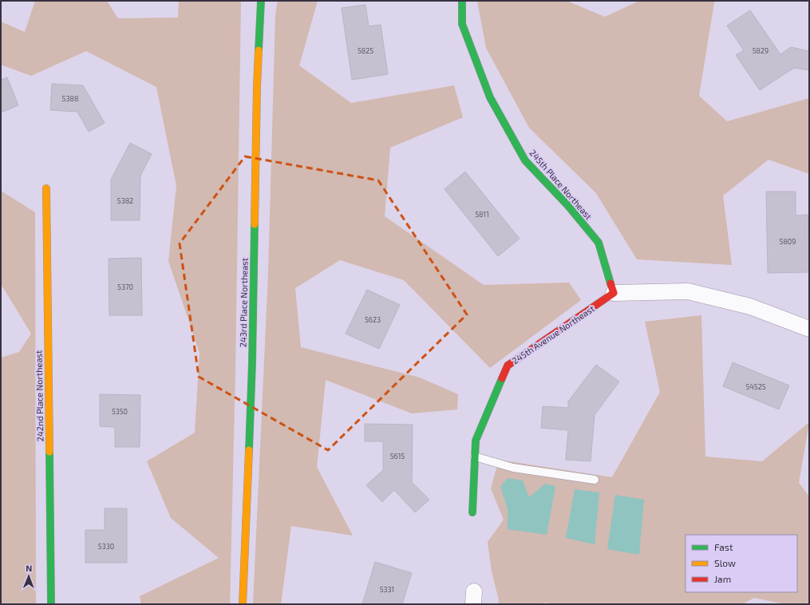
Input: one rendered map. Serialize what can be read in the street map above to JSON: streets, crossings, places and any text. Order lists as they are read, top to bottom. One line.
{"streets":{"street":["245th Place Northeast","243rd Place Northeast","245th Avenue Northeast","242nd Place Northeast"]},"crossings":[["245th Place Northeast","245th Avenue Northeast"]],"house_numbers":["5825","5829","5388","5382","5811","5809","5370","5623","54525","5350","5615","5330","5331"],"legend":["Fast","Slow","Jam"],"north":"top"}
